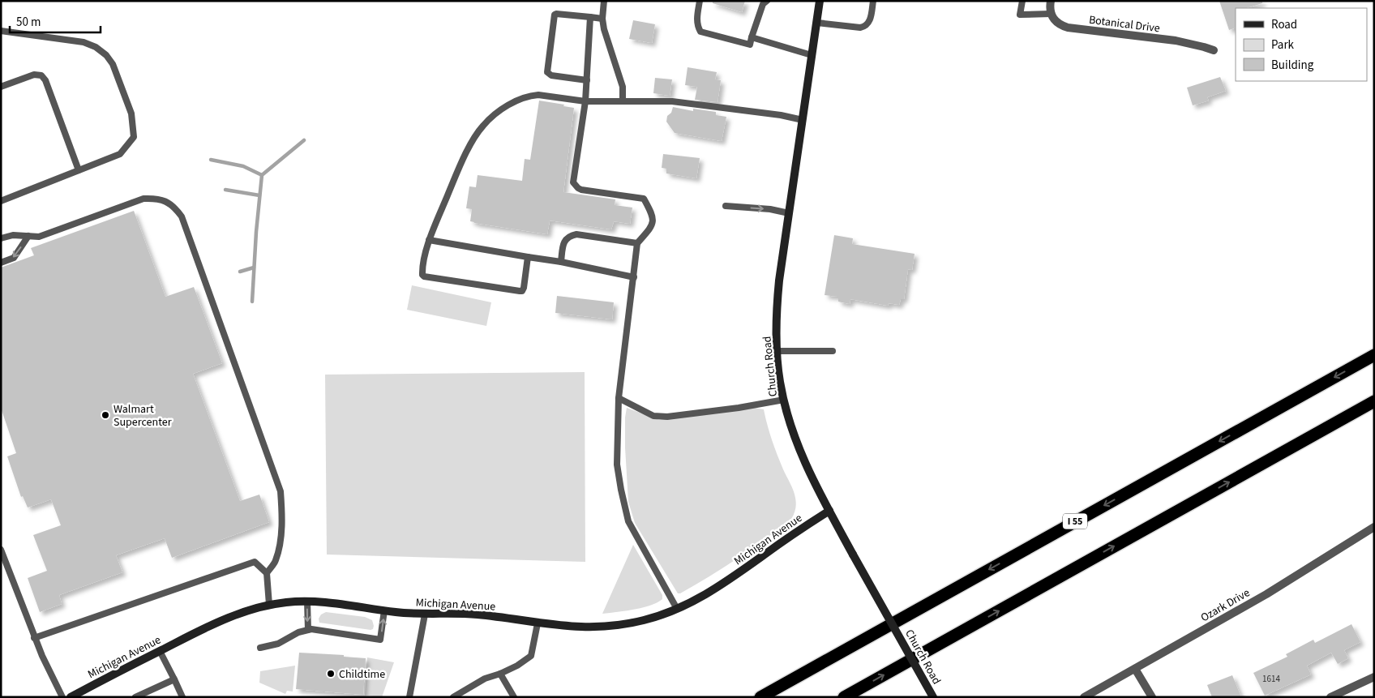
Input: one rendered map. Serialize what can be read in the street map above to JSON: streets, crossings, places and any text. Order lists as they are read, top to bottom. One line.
{"streets":{"highway":["I 55"],"street":["Botanical Drive","Church Road","Michigan Avenue","Ozark Drive"]},"crossings":[["Church Road","Michigan Avenue"]],"places":["Walmart Supercenter","Childtime"],"house_numbers":["1614"],"legend":["Road","Park","Building"],"scale_bar":"50 m"}
